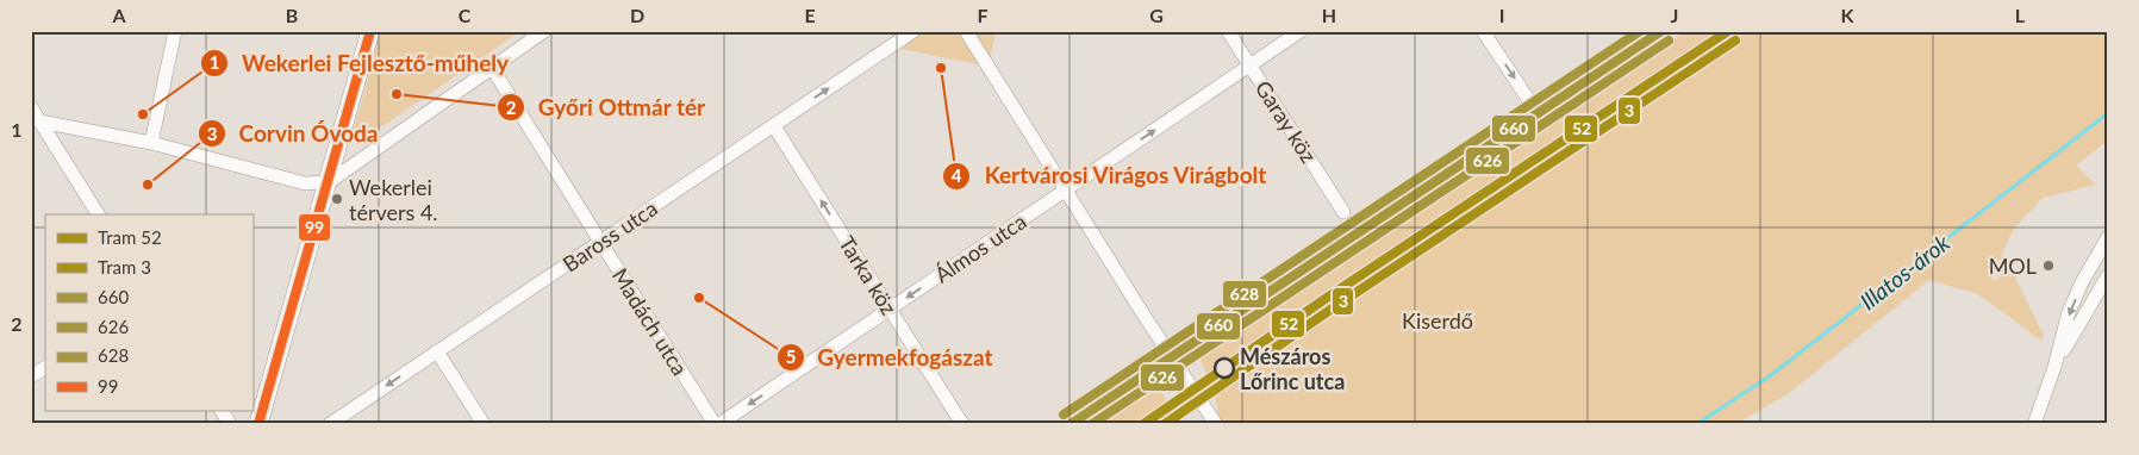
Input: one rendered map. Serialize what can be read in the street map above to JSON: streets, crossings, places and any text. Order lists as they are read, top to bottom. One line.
{"streets":{"street":["Garay köz","Baross utca","Álmos utca","Tarka köz","Madách utca"]},"crossings":[["Garay köz","Álmos utca"],["Baross utca","Tarka köz"],["Baross utca","Madách utca"],["Álmos utca","Tarka köz"]],"one_way":["Tarka köz"],"water":["Illatos-árok"],"parks":["Kiserdő"],"places":["Kertvárosi Virágos Virágbolt","Győri Ottmár tér","Wekerlei Fejlesztő-műhely","Corvin Óvoda","Wekerlei térvers 4.","MOL","Gyermekfogászat","Mészáros Lőrinc utca"],"lines":["tram line 52","transit line 660","transit line 628","transit line 99","tram line 3","transit line 626"],"legend":["Tram 52","Tram 3","660","626","628","99"],"grid":{"columns":["A","B","C","D","E","F","G","H","I","J","K","L"],"rows":["1","2"]}}
